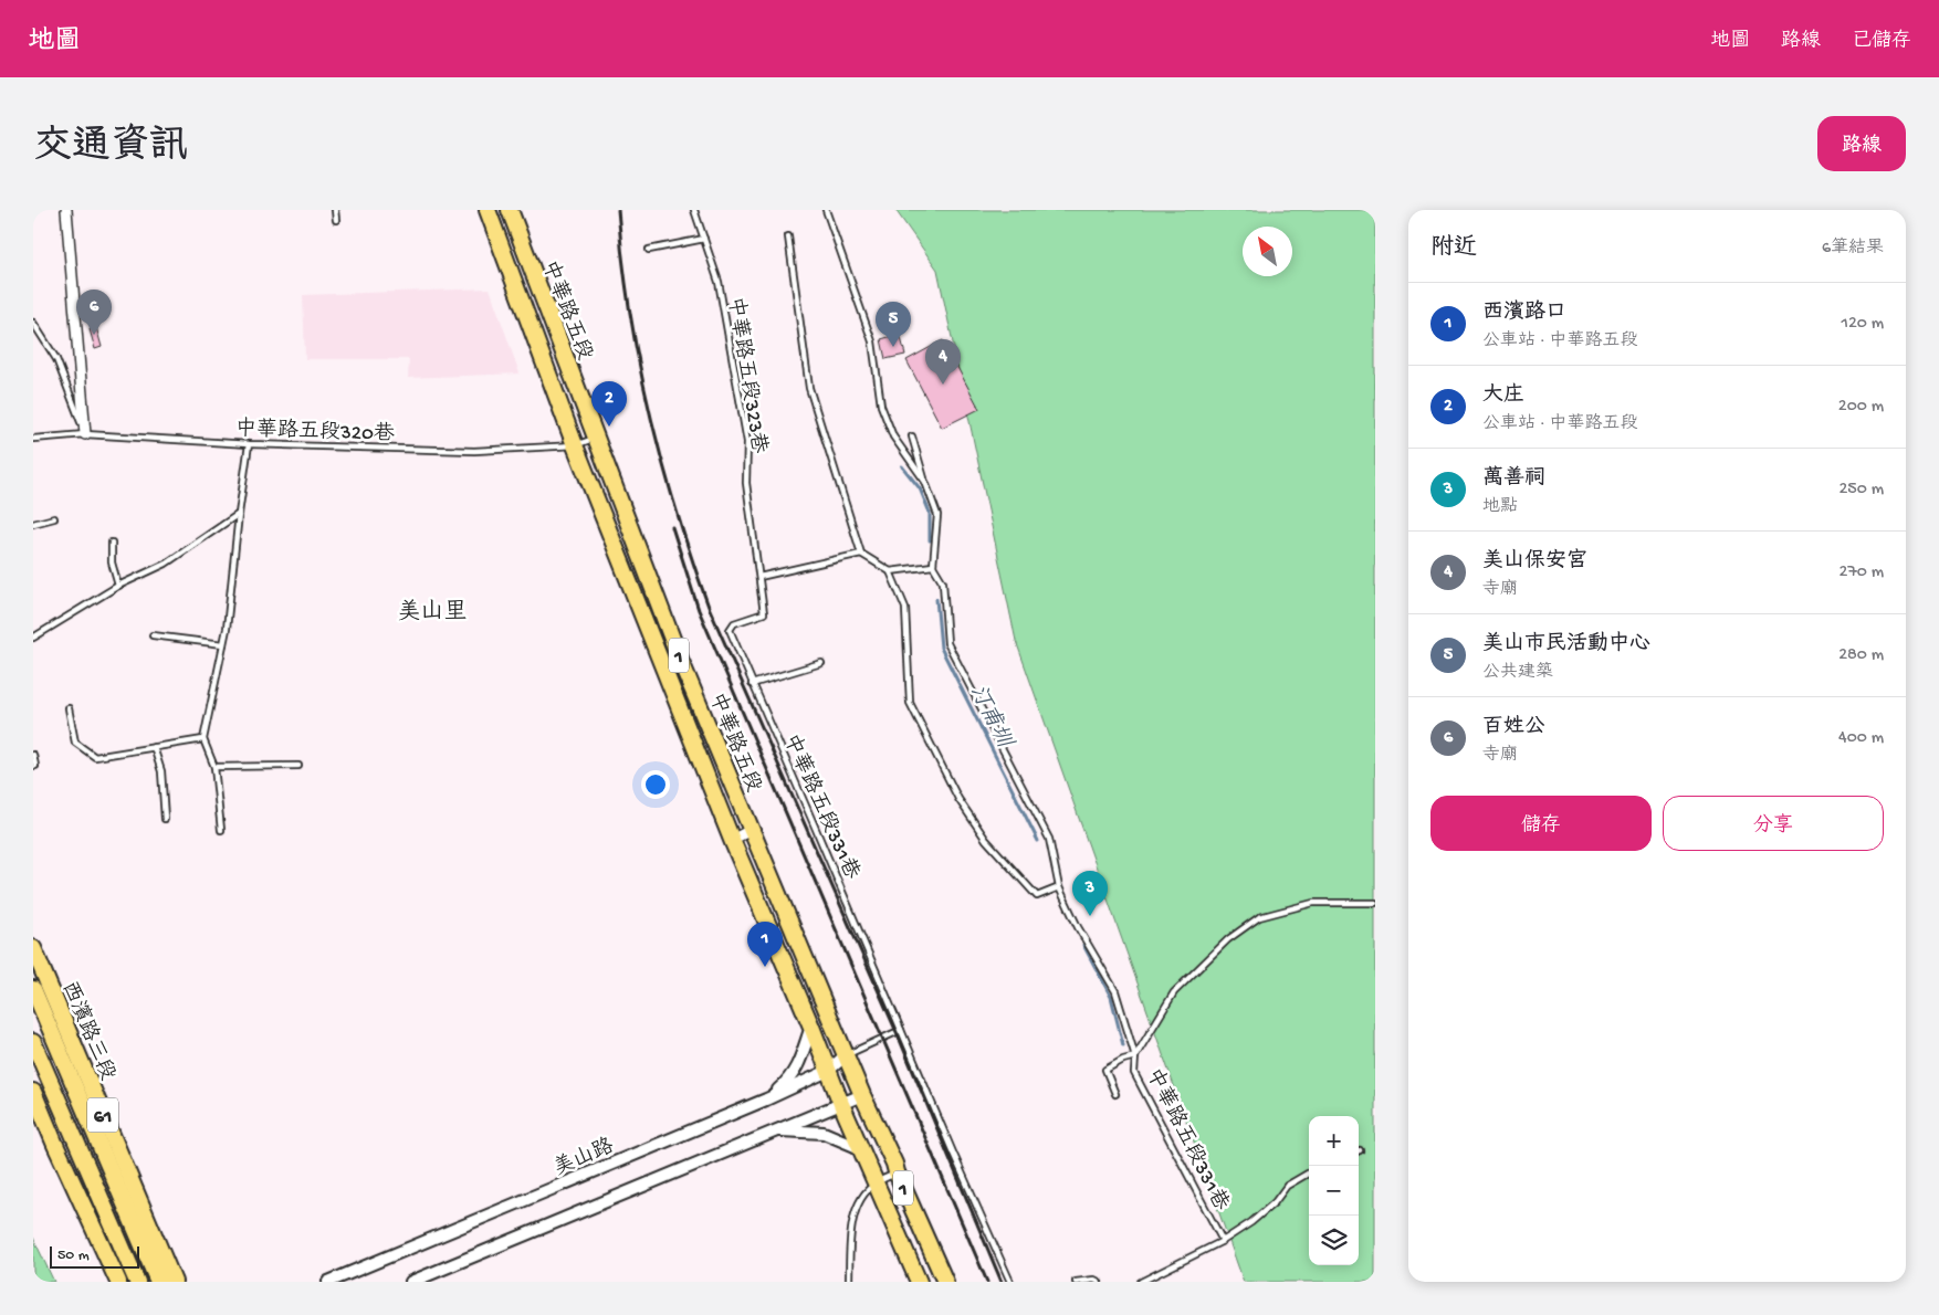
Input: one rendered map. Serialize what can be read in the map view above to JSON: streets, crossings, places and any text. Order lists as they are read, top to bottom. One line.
{"streets":{"main road":["中華路五段","1","西濱路三段","61"],"street":["美山路"],"lane":["中華路五段323巷","中華路五段320巷","中華路五段331巷"]},"crossings":[["中華路五段","中華路五段320巷"],["中華路五段","美山路"],["中華路五段323巷","中華路五段331巷"]],"districts":["美山里"],"water":["汀甫圳"],"scale_bar":"50 m","north":"top left","page":{"header":"地圖","nav":["地圖","路線","已儲存"],"title":"交通資訊","buttons":["路線",["儲存","分享"]],"heading":["附近","6筆結果"],"list":[{"mark":"1","name":"西濱路口","note":"公車站 · 中華路五段","value":"120 m"},{"mark":"2","name":"大庄","note":"公車站 · 中華路五段","value":"200 m"},{"mark":"3","name":"萬善祠","note":"地點","value":"250 m"},{"mark":"4","name":"美山保安宮","note":"寺廟","value":"270 m"},{"mark":"5","name":"美山市民活動中心","note":"公共建築","value":"280 m"},{"mark":"6","name":"百姓公","note":"寺廟","value":"400 m"}],"pins":["6","5","4","2","3","1"],"map_buttons":["+","−"],"scale":"50 m"}}
